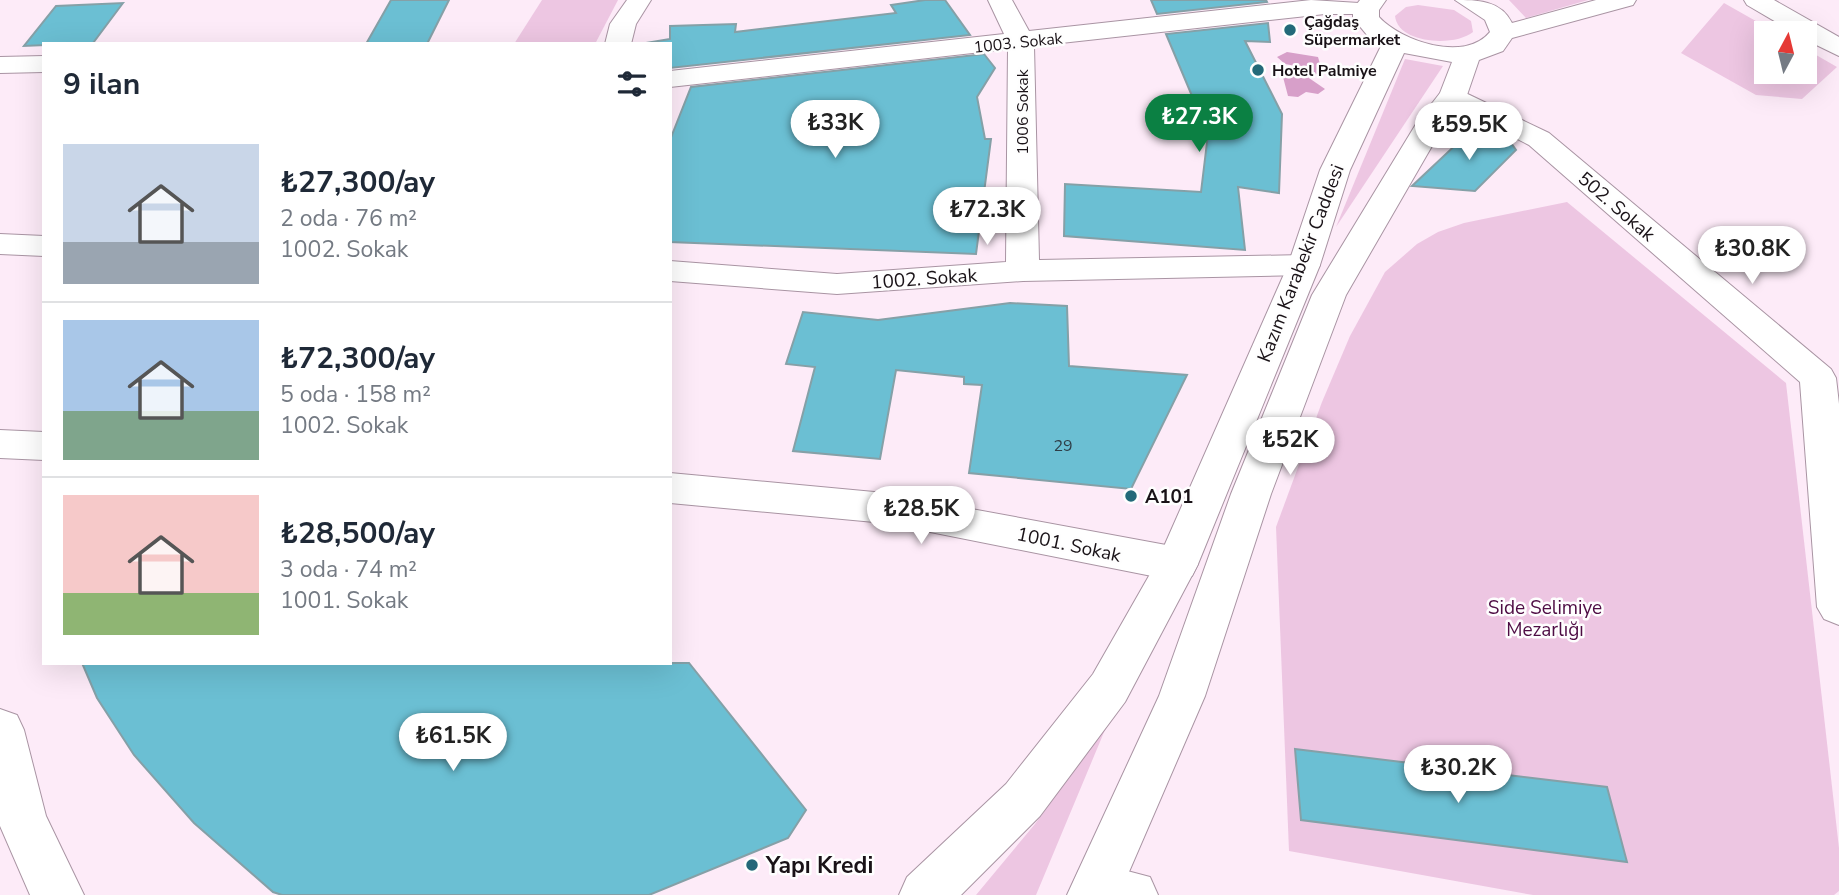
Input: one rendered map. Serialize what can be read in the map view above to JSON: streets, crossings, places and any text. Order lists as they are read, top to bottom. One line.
{"streets":{"street":["1003. Sokak","1006 Sokak","502. Sokak","Kazım Karabekir Caddesi","1002. Sokak","1001. Sokak"]},"crossings":[["1003. Sokak","1006 Sokak"],["1006 Sokak","1002. Sokak"],["502. Sokak","Kazım Karabekir Caddesi"],["Kazım Karabekir Caddesi","1002. Sokak"],["Kazım Karabekir Caddesi","1001. Sokak"]],"parks":["Side Selimiye Mezarlığı"],"places":["Çağdaş Süpermarket","Hotel Palmiye","A101","Yapı Kredi"],"house_numbers":["29"],"north":"top","page":{"heading":"9 ilan","price":["₺27.3K","₺33K","₺59.5K","₺72.3K","₺30.8K","₺52K","₺28.5K","₺61.5K","₺30.2K"],"list":[{"name":"₺27,300/ay","note":"2 oda · 76 m² · 1002. Sokak"},{"name":"₺72,300/ay","note":"5 oda · 158 m² · 1002. Sokak"},{"name":"₺28,500/ay","note":"3 oda · 74 m² · 1001. Sokak"}]}}
